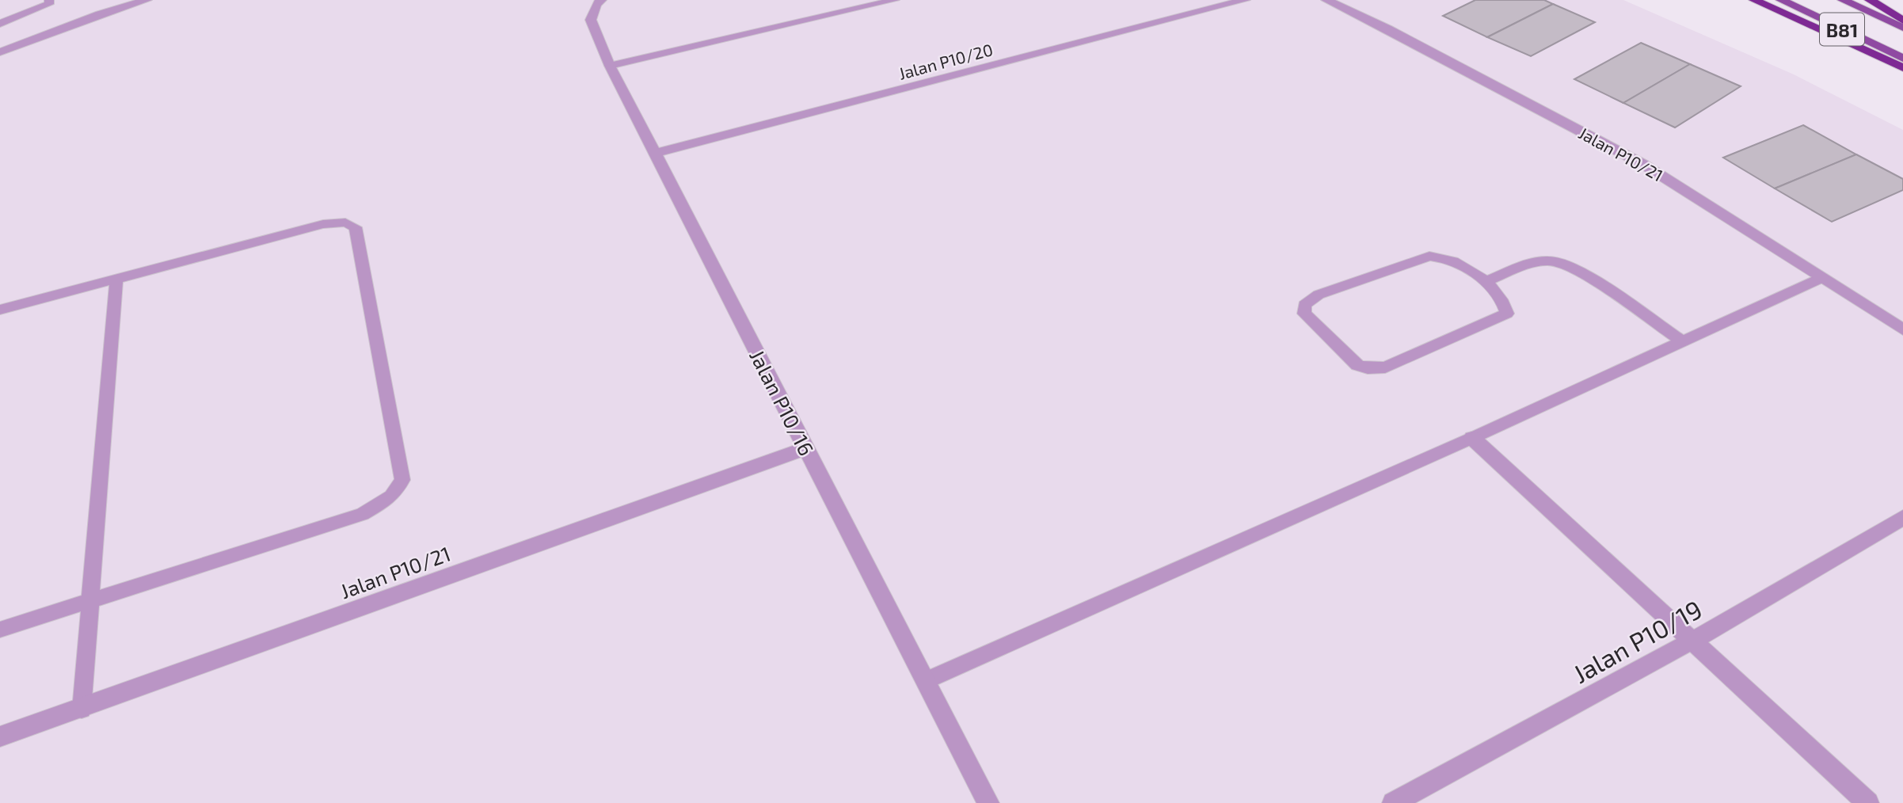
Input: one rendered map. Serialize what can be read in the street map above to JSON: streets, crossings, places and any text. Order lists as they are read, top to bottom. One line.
{"streets":{"main road":["B81"],"street":["Jalan P10/20","Jalan P10/21","Jalan P10/16","Jalan P10/19"]},"crossings":[["Jalan P10/20","Jalan P10/16"],["Jalan P10/21","Jalan P10/16"]]}
